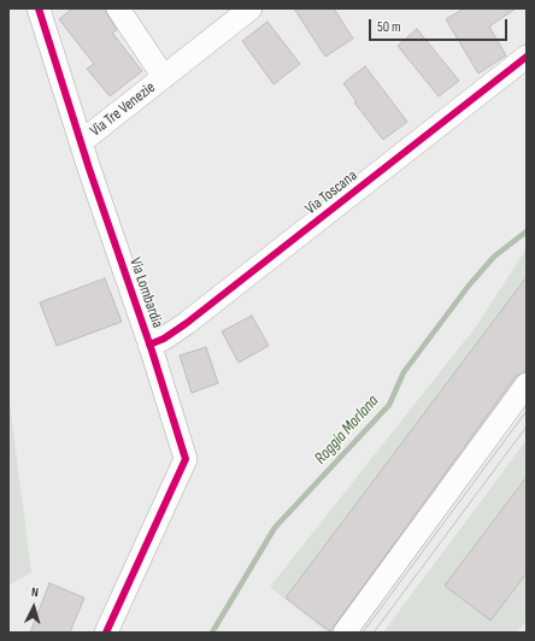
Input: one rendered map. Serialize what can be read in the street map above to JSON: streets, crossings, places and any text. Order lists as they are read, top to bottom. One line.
{"streets":{"street":["Via Tre Venezie","Via Toscana","Via Lombardia"]},"crossings":[["Via Tre Venezie","Via Lombardia"],["Via Toscana","Via Lombardia"]],"water":["Roggia Morlana"],"scale_bar":"50 m","north":"top"}
